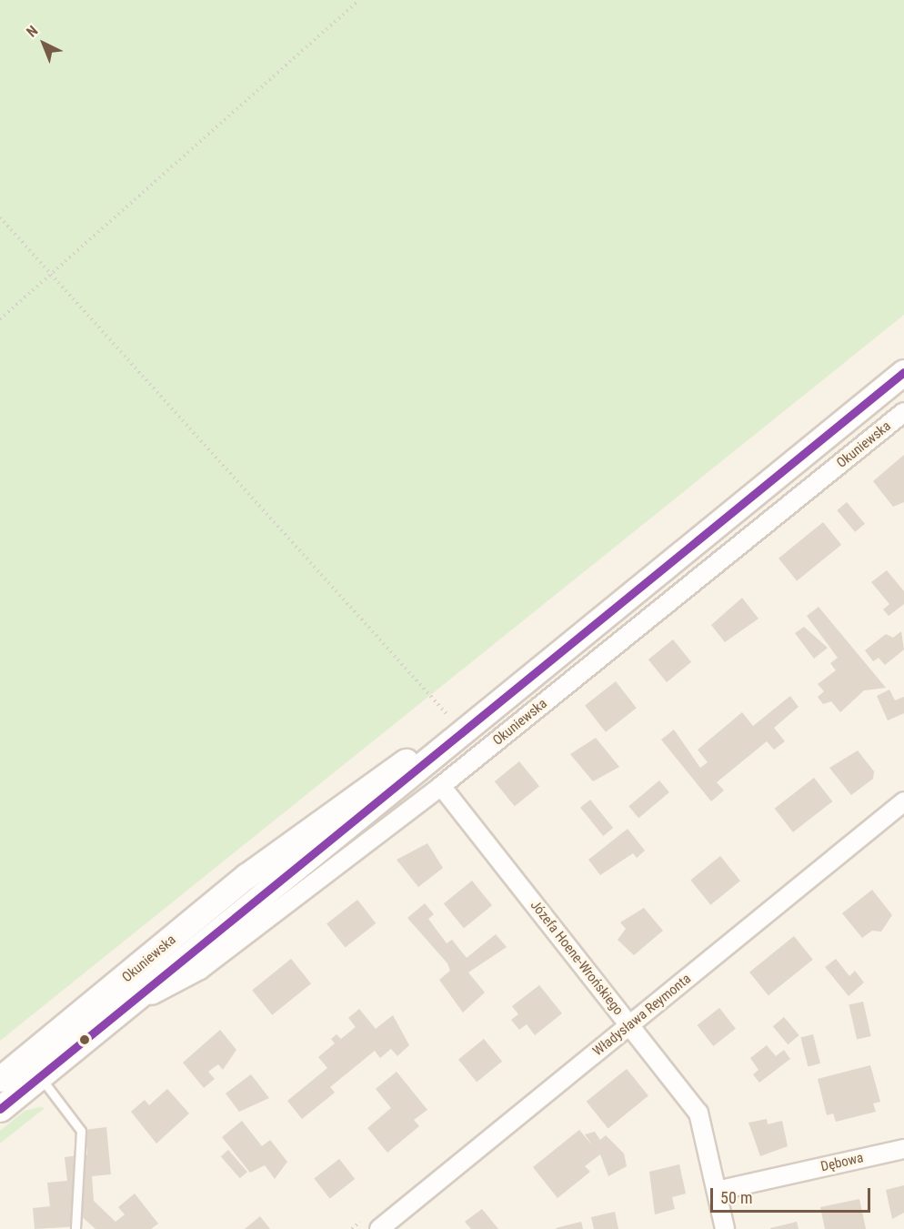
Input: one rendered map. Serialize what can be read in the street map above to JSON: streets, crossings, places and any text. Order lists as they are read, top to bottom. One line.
{"streets":{"main road":["Okuniewska"],"street":["Józefa Hoene-Wrońskiego","Władysława Reymonta","Dębowa"]},"crossings":[["Okuniewska","Józefa Hoene-Wrońskiego"],["Józefa Hoene-Wrońskiego","Władysława Reymonta"],["Józefa Hoene-Wrońskiego","Dębowa"]],"scale_bar":"50 m","north":"top left"}
